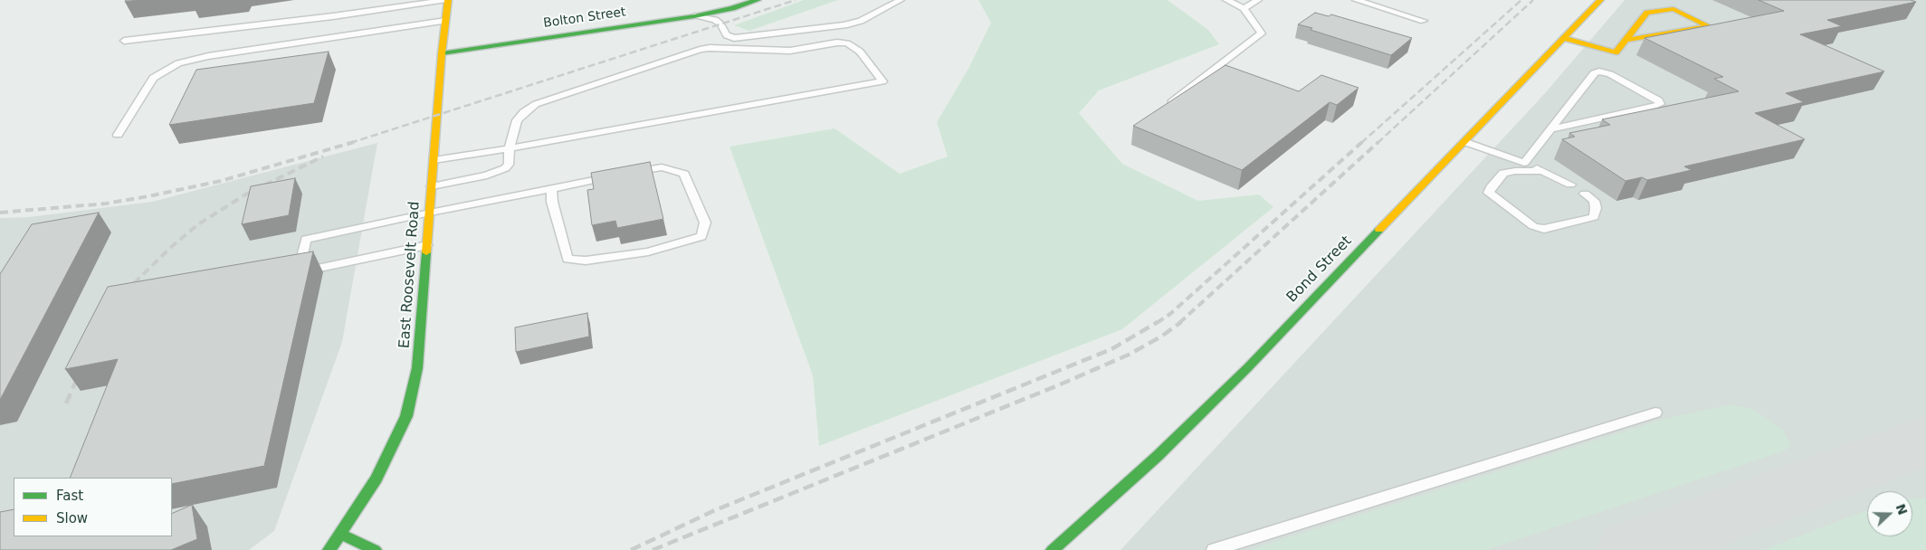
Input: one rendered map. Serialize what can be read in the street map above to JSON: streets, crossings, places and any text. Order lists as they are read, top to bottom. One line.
{"streets":{"street":["Bolton Street","Bond Street","East Roosevelt Road"]},"crossings":[["Bolton Street","East Roosevelt Road"]],"legend":["Fast","Slow"],"north":"right"}
